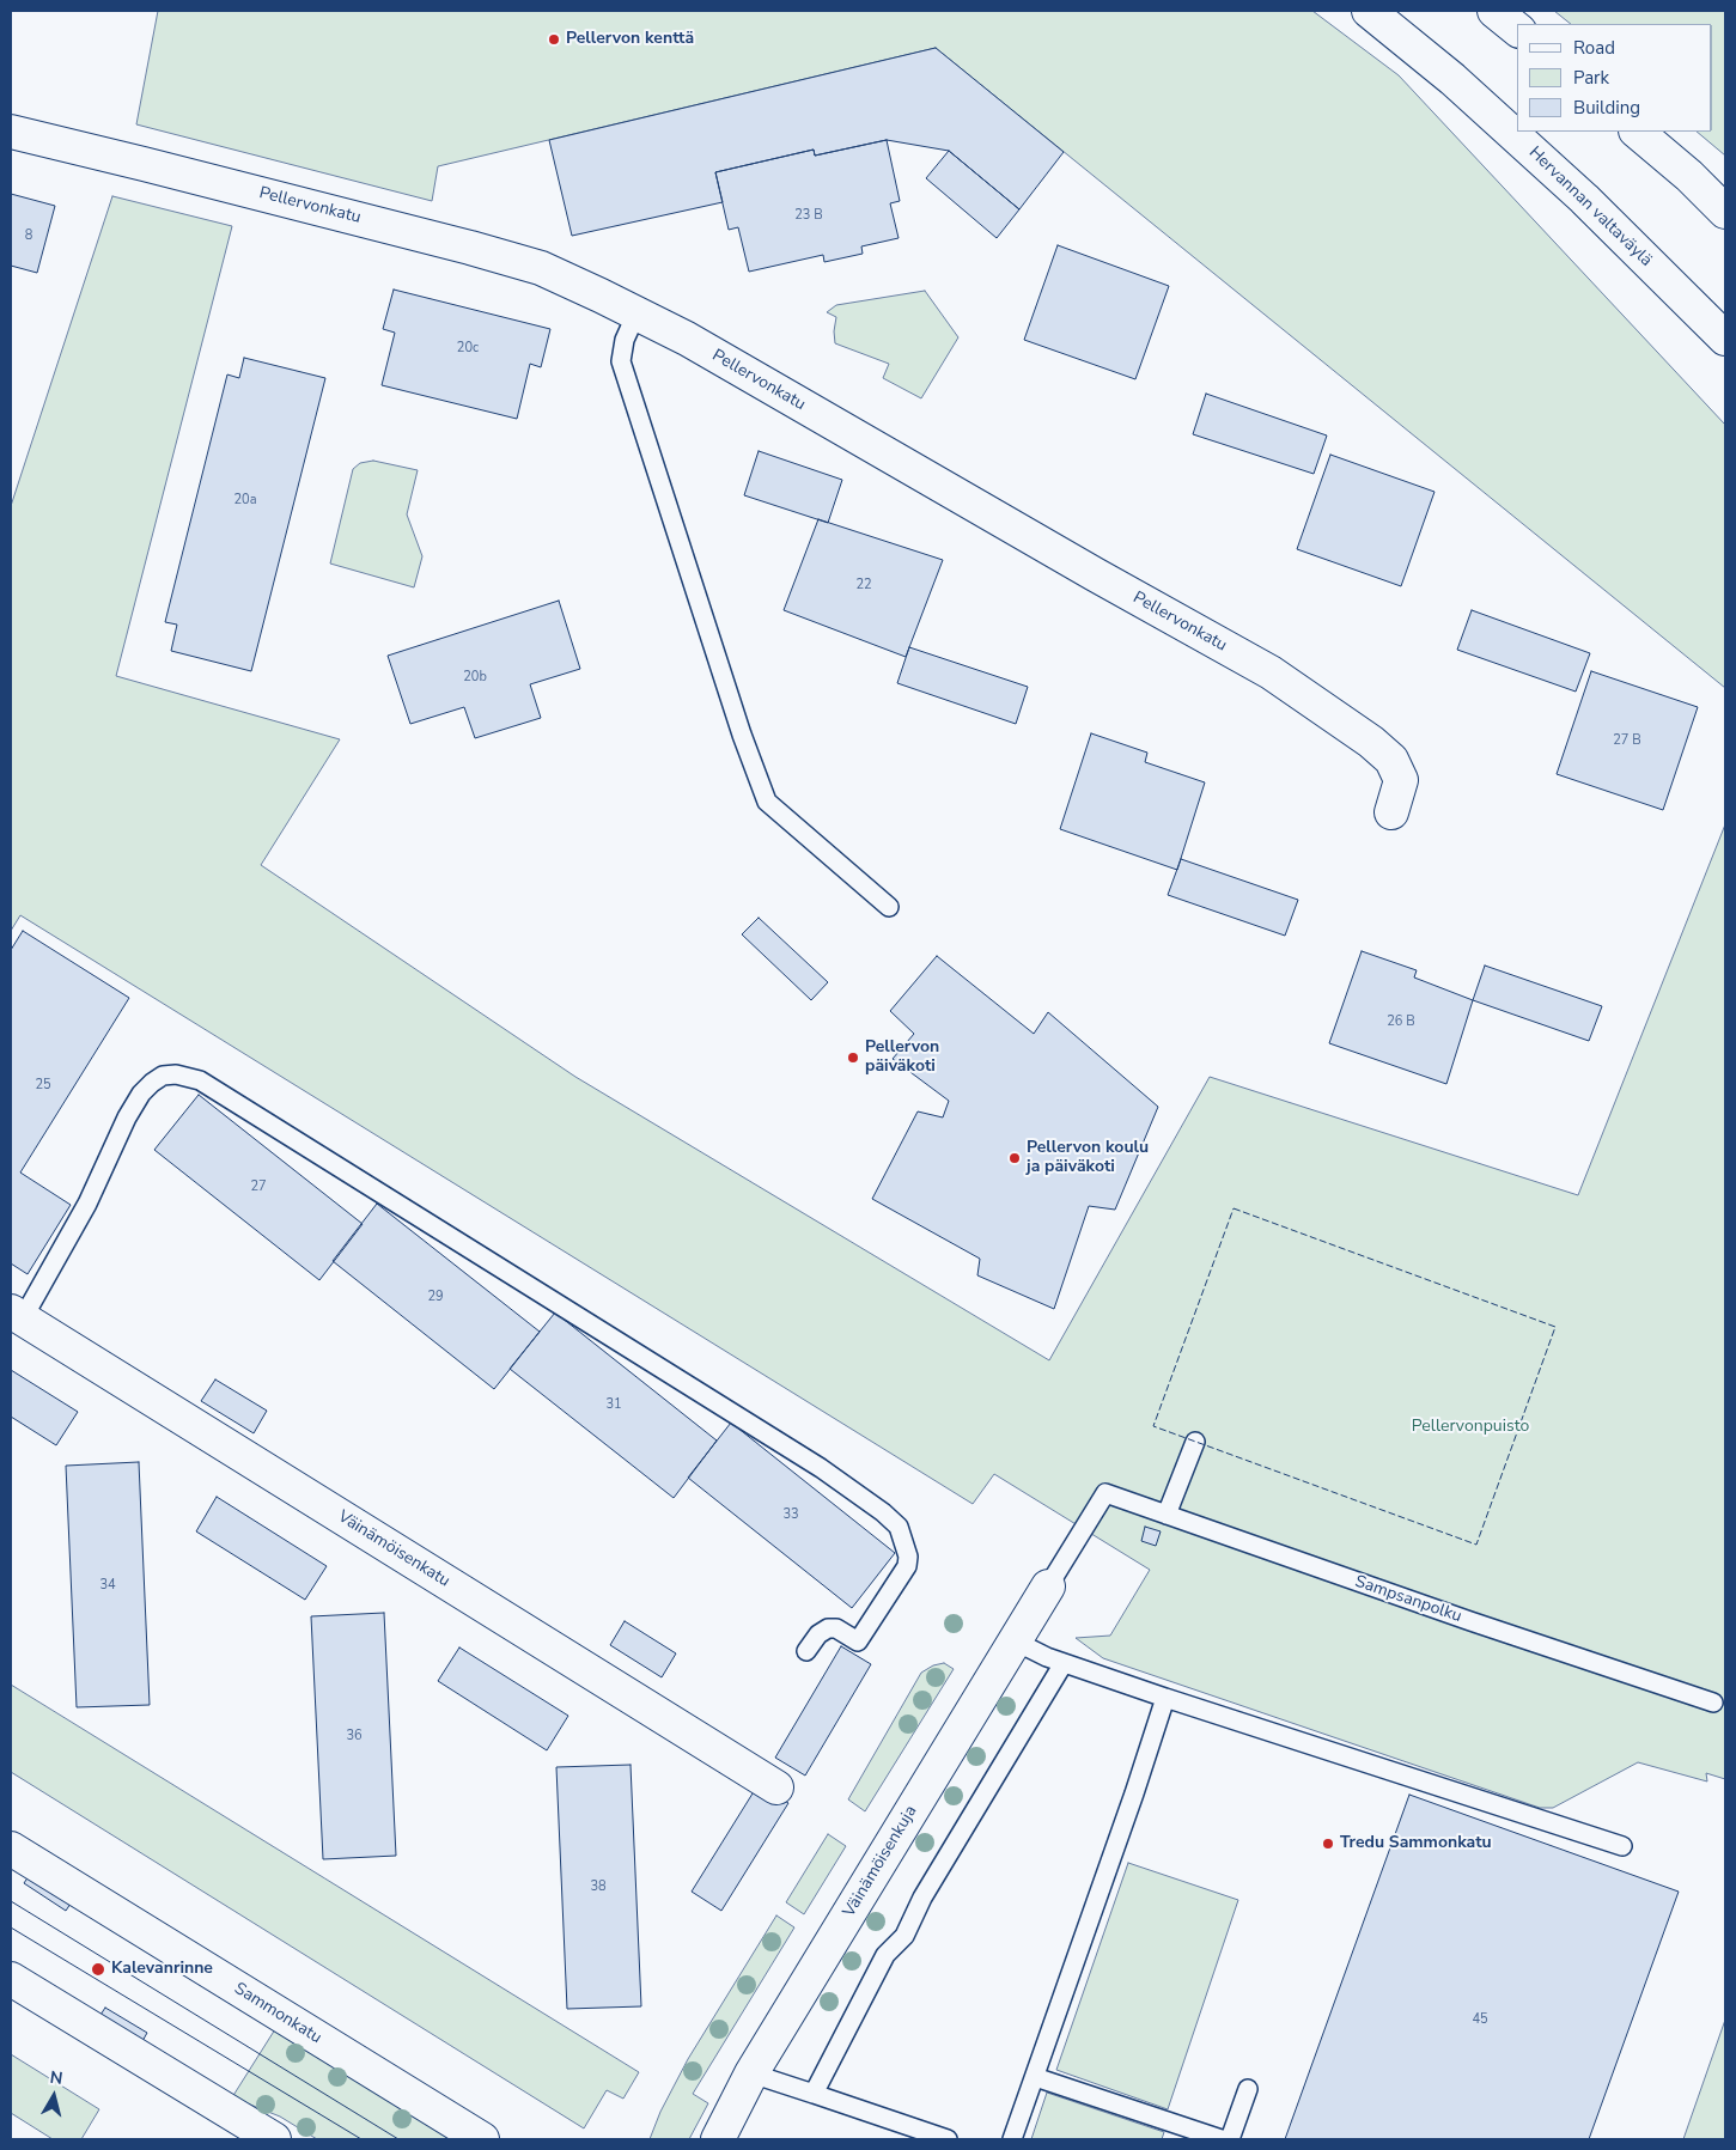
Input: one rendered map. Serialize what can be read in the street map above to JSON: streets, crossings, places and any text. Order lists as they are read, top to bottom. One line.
{"streets":{"main road":["Pellervonkatu","Hervannan valtaväylä","Väinämöisenkatu","Väinämöisenkuja","Sammonkatu"],"lane":["Sampsanpolku"]},"crossings":[["Sampsanpolku","Väinämöisenkuja"]],"parks":["Pellervonpuisto"],"places":["Pellervon kenttä","Pellervon päiväkoti","Pellervon koulu ja päiväkoti","Tredu Sammonkatu","Kalevanrinne"],"house_numbers":["23 B","8","20c","20a","22","20b","27 B","26 B","25","27","29","31","33","34","36","38","45"],"legend":["Road","Park","Building"],"north":"top"}
